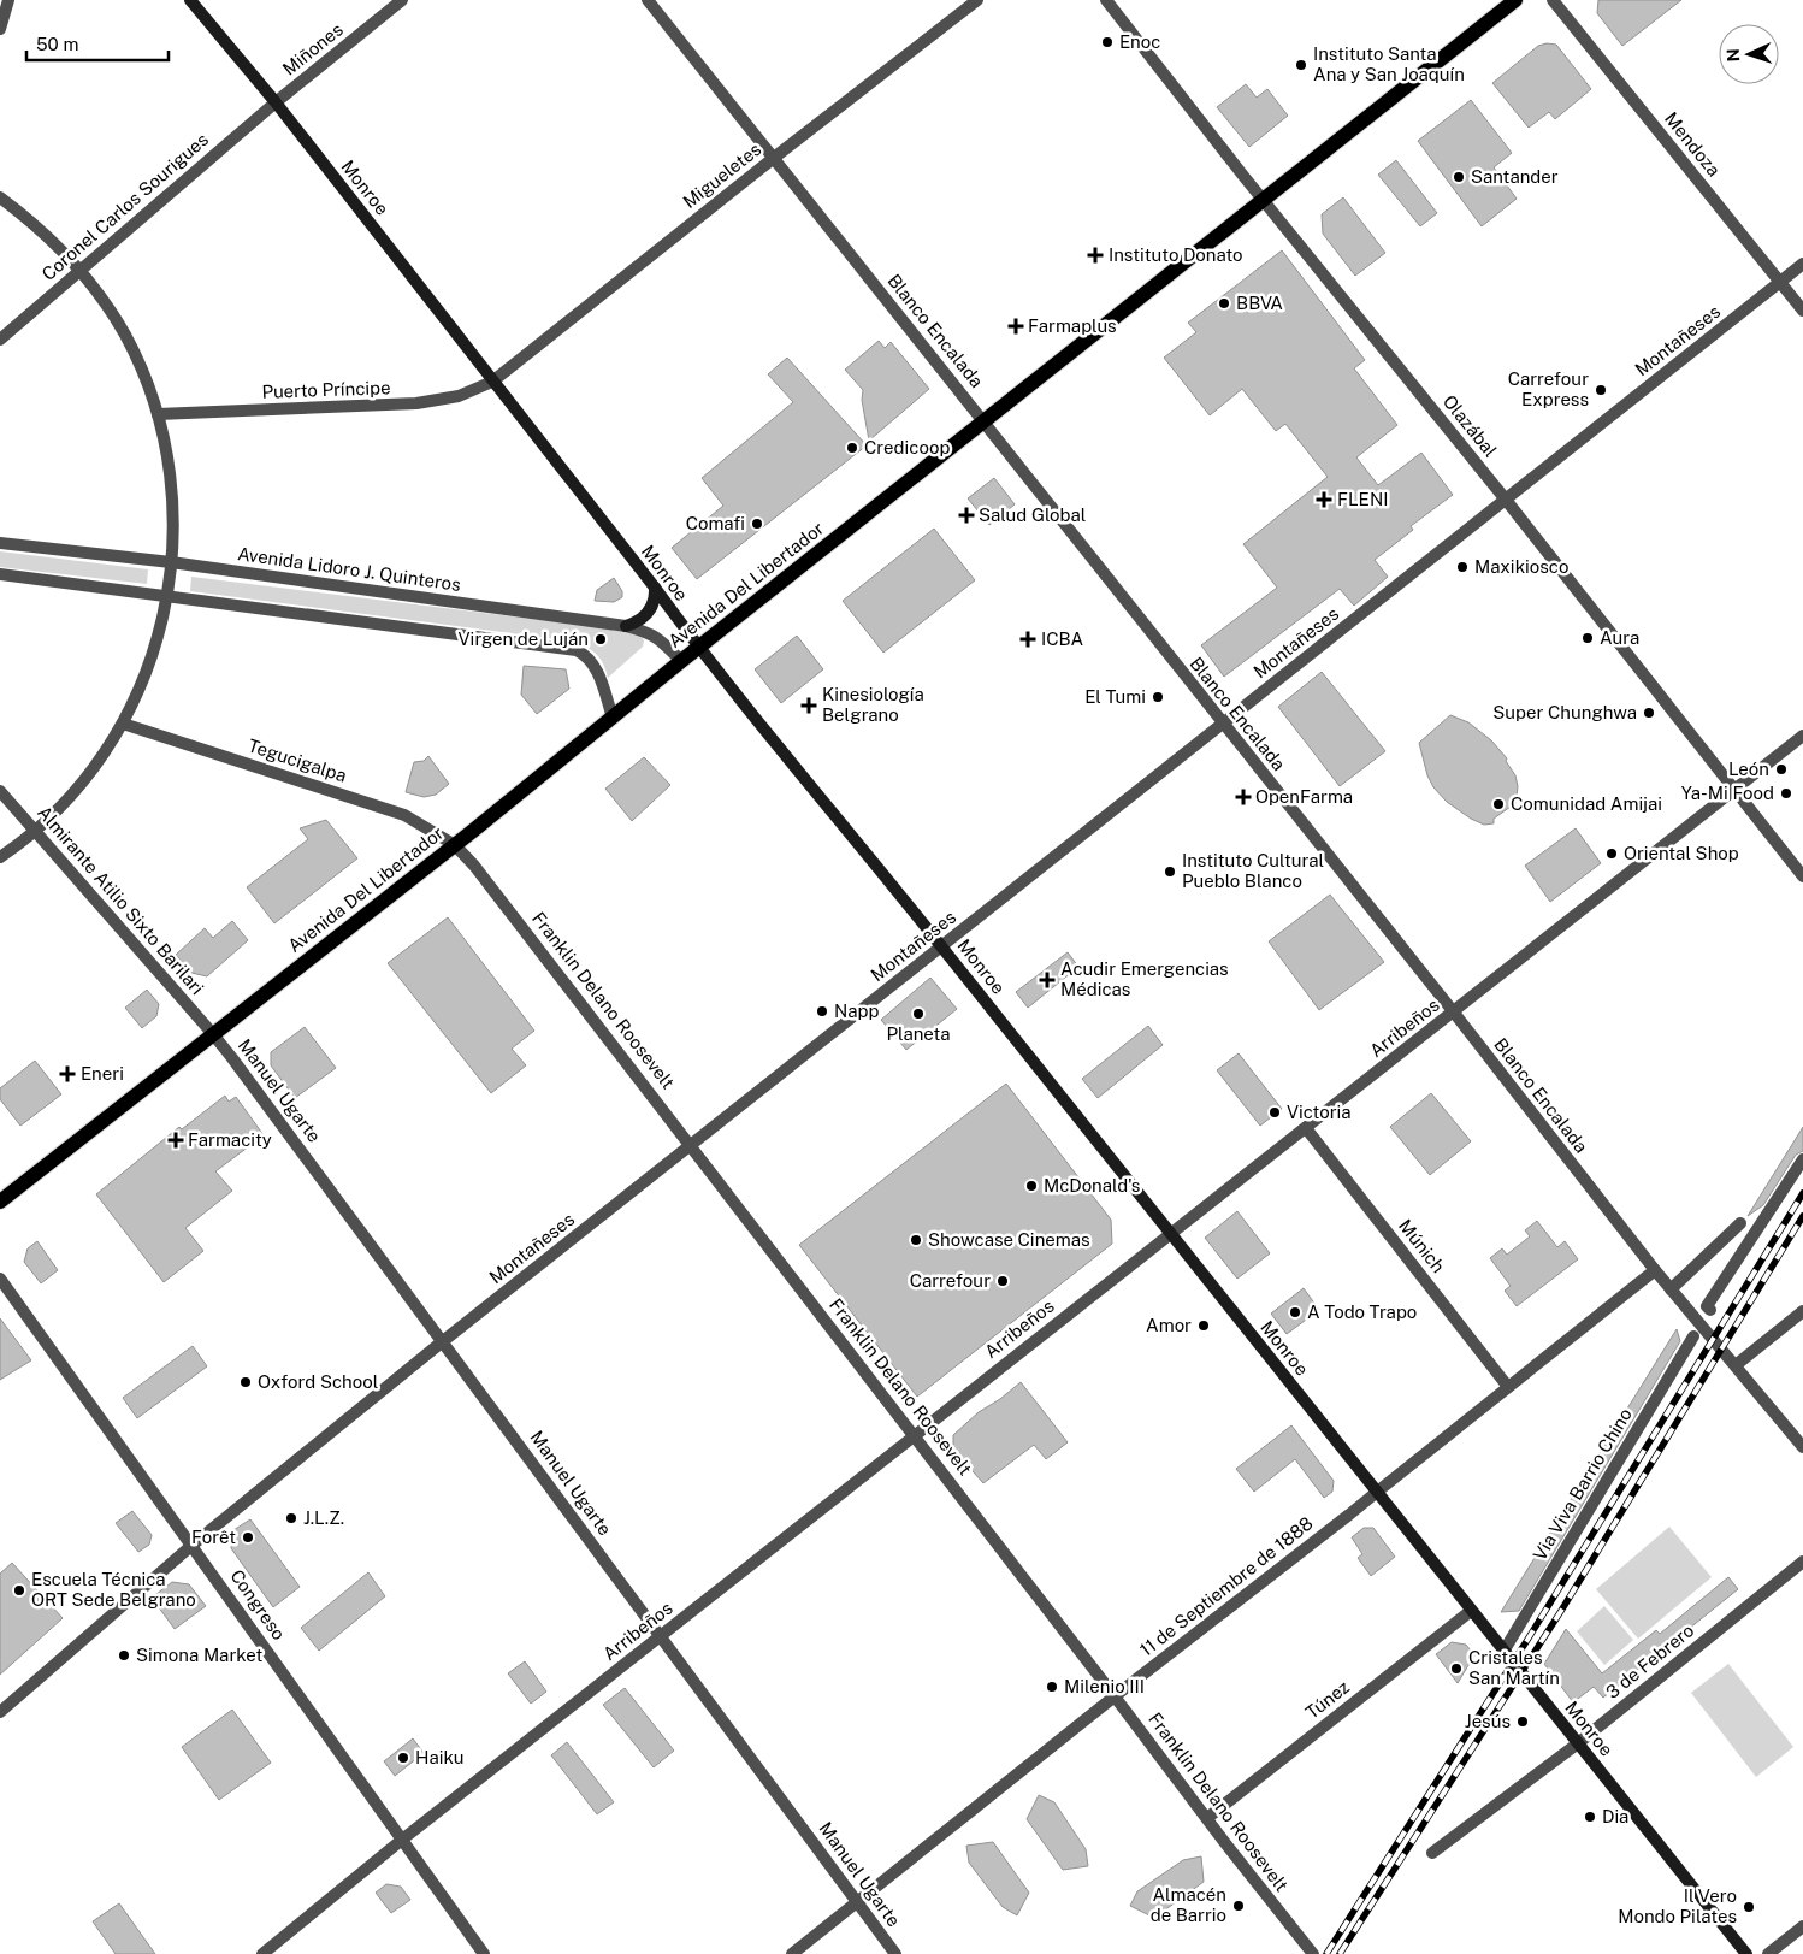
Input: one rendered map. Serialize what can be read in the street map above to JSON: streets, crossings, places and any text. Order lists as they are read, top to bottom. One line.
{"streets":{"main road":["Monroe","Avenida Del Libertador"],"street":["Miñones","Mendoza","Migueletes","Coronel Carlos Sourigues","Blanco Encalada","Montañeses","Puerto Príncipe","Olazábal","Avenida Lidoro J. Quinteros","Tegucigalpa","Almirante Atilio Sixto Barilari","Franklin Delano Roosevelt","Arribeños","Manuel Ugarte","Múnich","Via Viva Barrio Chino","11 de Septiembre de 1888","Congreso","3 de Febrero","Túnez"]},"crossings":[["Miñones","Monroe"],["Miñones","Coronel Carlos Sourigues"],["Mendoza","Montañeses"],["Migueletes","Monroe"],["Migueletes","Blanco Encalada"],["Migueletes","Puerto Príncipe"],["Monroe","Coronel Carlos Sourigues"],["Monroe","Montañeses"],["Monroe","Puerto Príncipe"],["Monroe","Avenida Del Libertador"],["Monroe","Arribeños"],["Monroe","Via Viva Barrio Chino"],["Monroe","11 de Septiembre de 1888"],["Monroe","3 de Febrero"],["Monroe","Túnez"],["Blanco Encalada","Montañeses"],["Blanco Encalada","Avenida Del Libertador"],["Blanco Encalada","Arribeños"],["Blanco Encalada","11 de Septiembre de 1888"],["Montañeses","Olazábal"],["Montañeses","Franklin Delano Roosevelt"],["Montañeses","Manuel Ugarte"],["Montañeses","Congreso"],["Olazábal","Avenida Del Libertador"],["Olazábal","Arribeños"],["Avenida Lidoro J. Quinteros","Avenida Del Libertador"],["Avenida Del Libertador","Tegucigalpa"],["Avenida Del Libertador","Almirante Atilio Sixto Barilari"],["Avenida Del Libertador","Franklin Delano Roosevelt"],["Avenida Del Libertador","Manuel Ugarte"],["Tegucigalpa","Franklin Delano Roosevelt"],["Almirante Atilio Sixto Barilari","Manuel Ugarte"],["Franklin Delano Roosevelt","Arribeños"],["Franklin Delano Roosevelt","11 de Septiembre de 1888"],["Franklin Delano Roosevelt","Túnez"],["Arribeños","Manuel Ugarte"],["Arribeños","Múnich"],["Arribeños","Congreso"],["Manuel Ugarte","11 de Septiembre de 1888"],["Múnich","11 de Septiembre de 1888"]],"places":{"other":["Enoc","Instituto Santa Ana y San Joaquín","Santander","BBVA","Carrefour Express","Credicoop","Comafi","Maxikiosco","Aura","Virgen de Luján","El Tumi","Super Chunghwa","León","Ya-Mi Food","Comunidad Amijai","Oriental Shop","Instituto Cultural Pueblo Blanco","Napp","Planeta","Victoria","McDonald's","Showcase Cinemas","Carrefour","A Todo Trapo","Amor","Oxford School","J.L.Z.","Forêt","Escuela Técnica ORT Sede Belgrano","Simona Market","Cristales San Martín","Milenio III","Jesús","Haiku","Dia","Almacén de Barrio","Il Vero Mondo Pilates"],"health":["Instituto Donato","Farmaplus","FLENI","Salud Global","ICBA","Kinesiología Belgrano","OpenFarma","Acudir Emergencias Médicas","Eneri","Farmacity"]},"scale_bar":"50 m","north":"left"}
